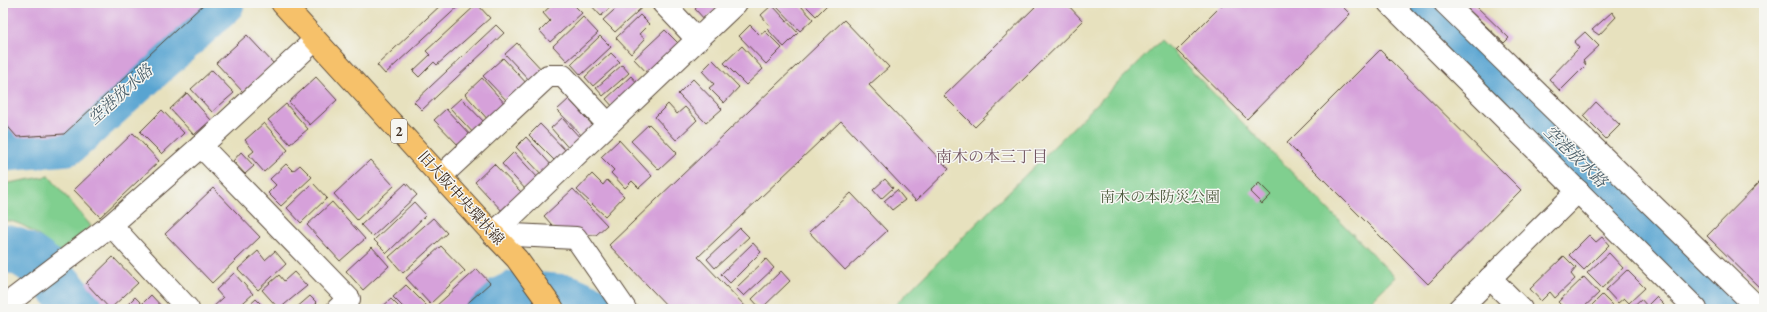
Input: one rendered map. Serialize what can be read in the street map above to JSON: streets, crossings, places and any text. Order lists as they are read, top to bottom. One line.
{"streets":{"main road":["2","旧大阪中央環状線"]},"districts":["南木の本三丁目"],"water":["空港放水路"],"parks":["南木の本防災公園"]}
